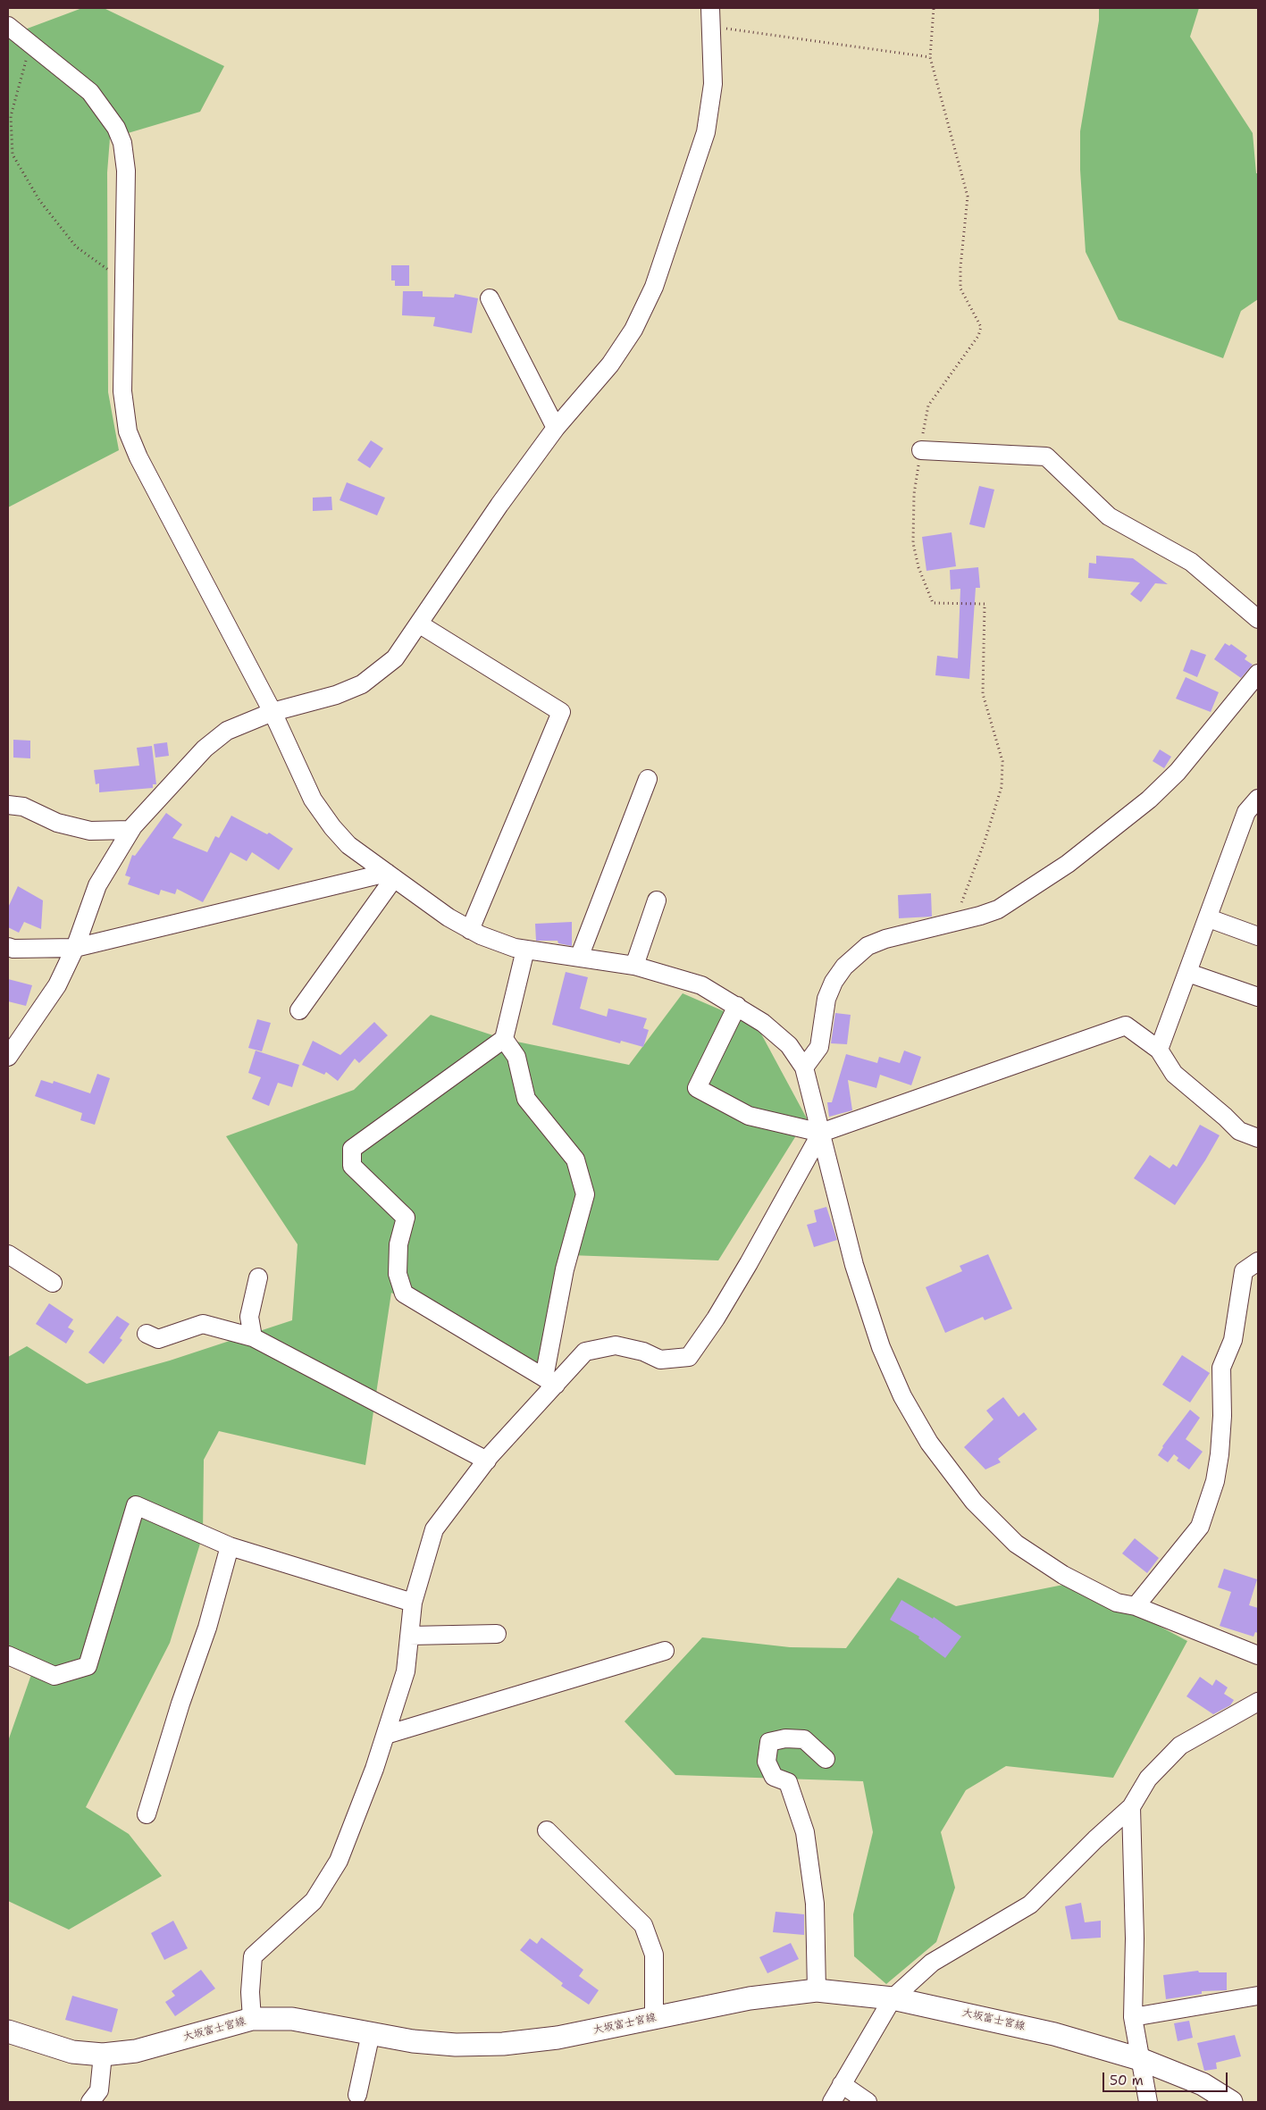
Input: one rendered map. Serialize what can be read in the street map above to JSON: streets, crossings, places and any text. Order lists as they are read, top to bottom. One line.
{"streets":{"main road":["大坂富士宮線"]},"scale_bar":"50 m"}
